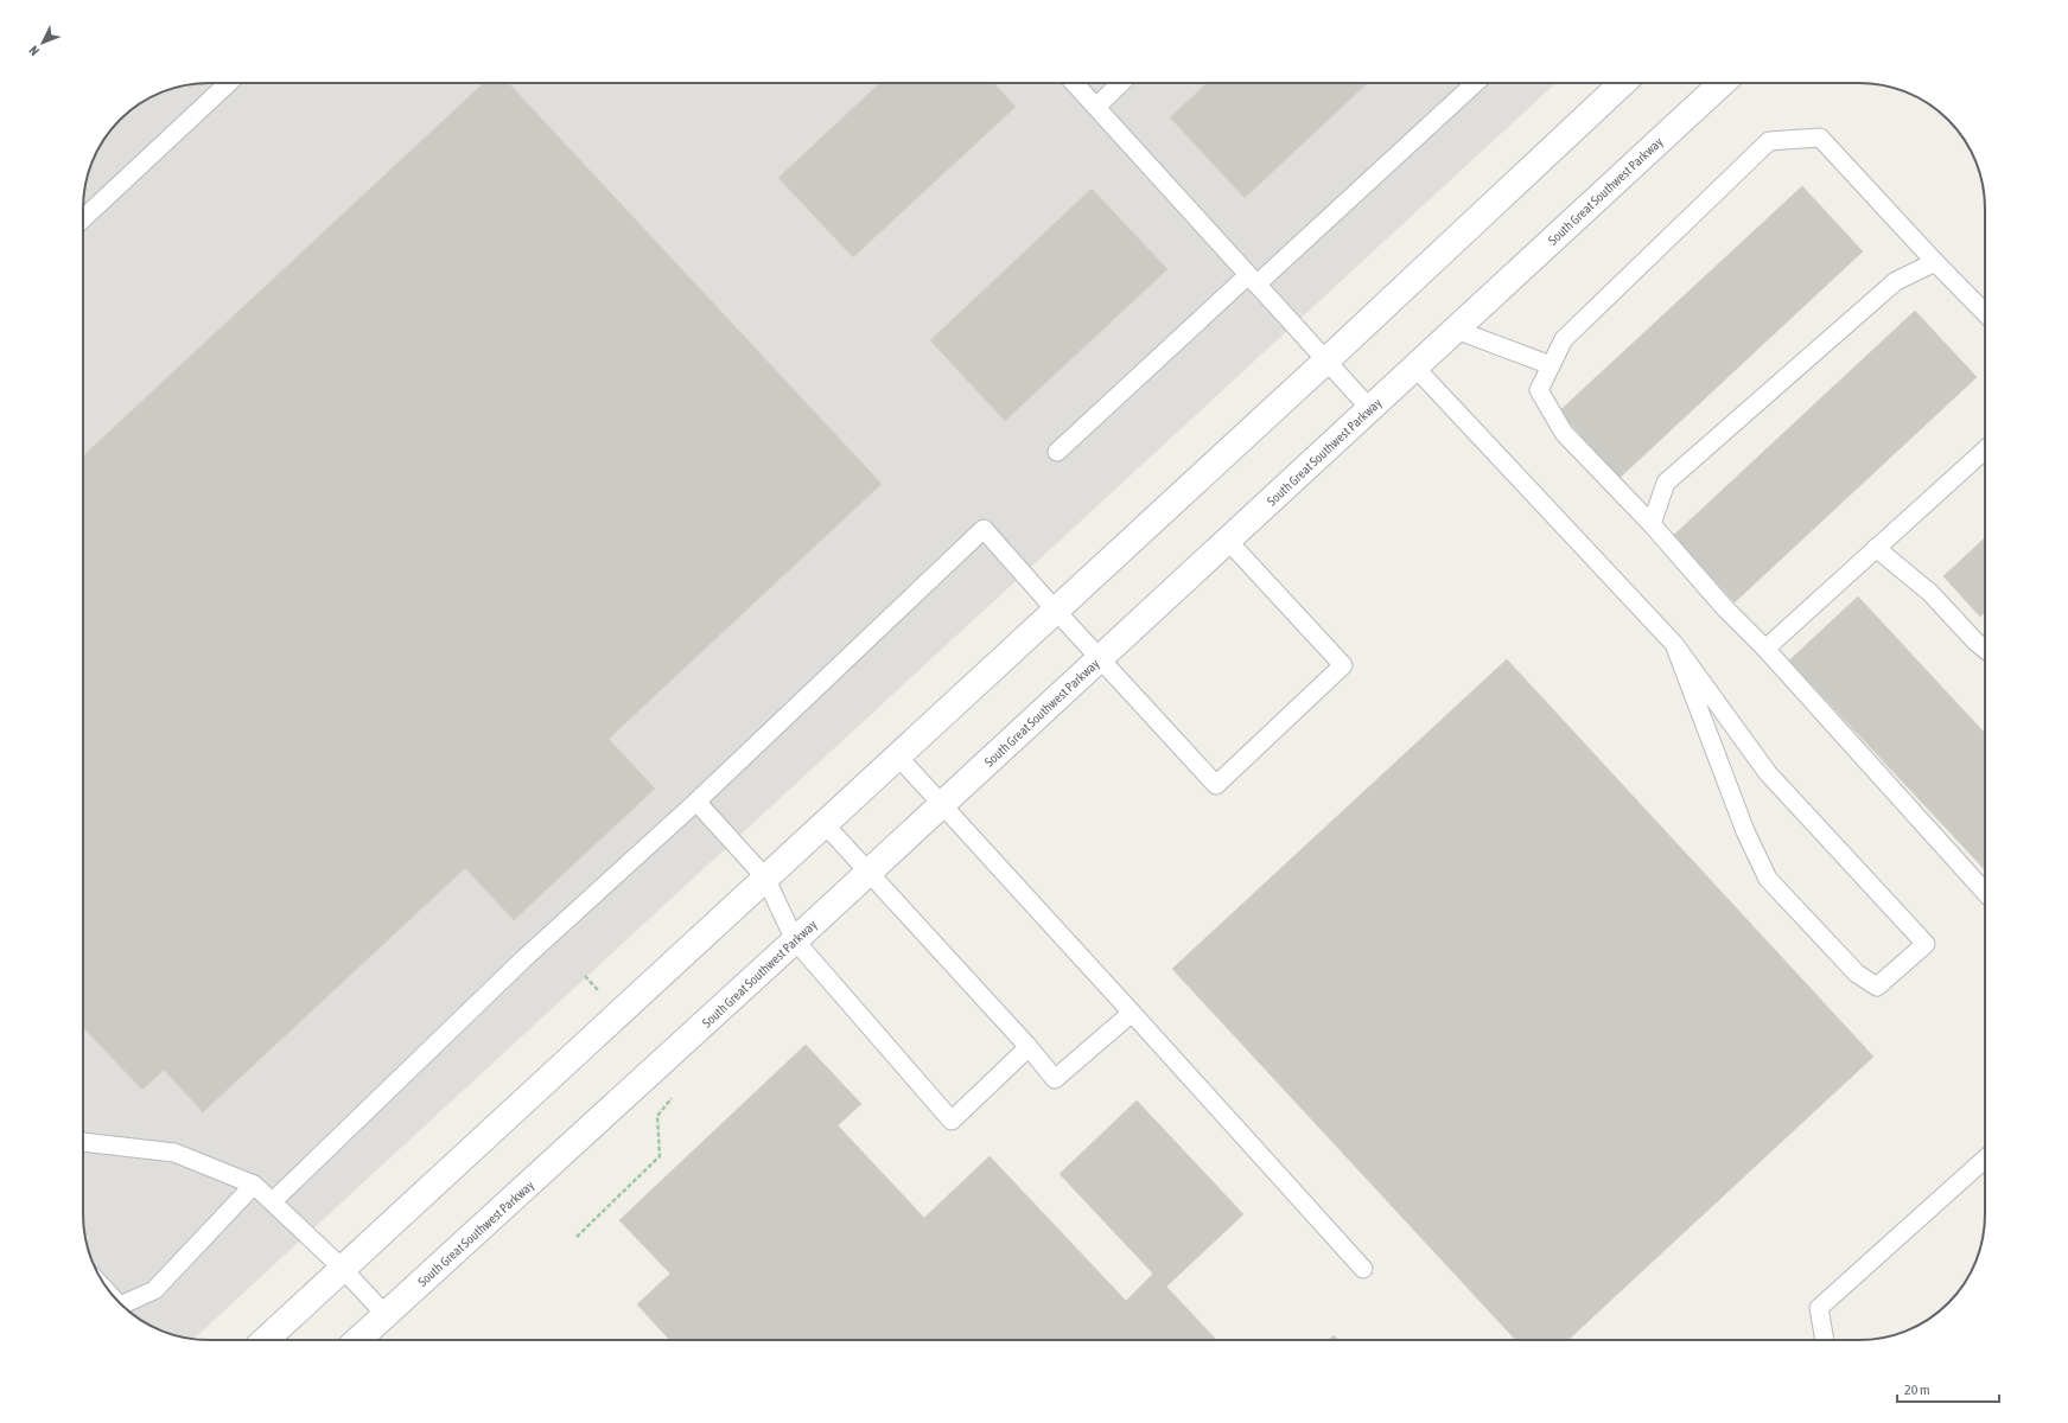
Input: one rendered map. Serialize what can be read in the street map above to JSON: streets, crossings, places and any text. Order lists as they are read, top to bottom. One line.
{"streets":{"main road":["South Great Southwest Parkway"]},"scale_bar":"20 m","north":"bottom left"}
